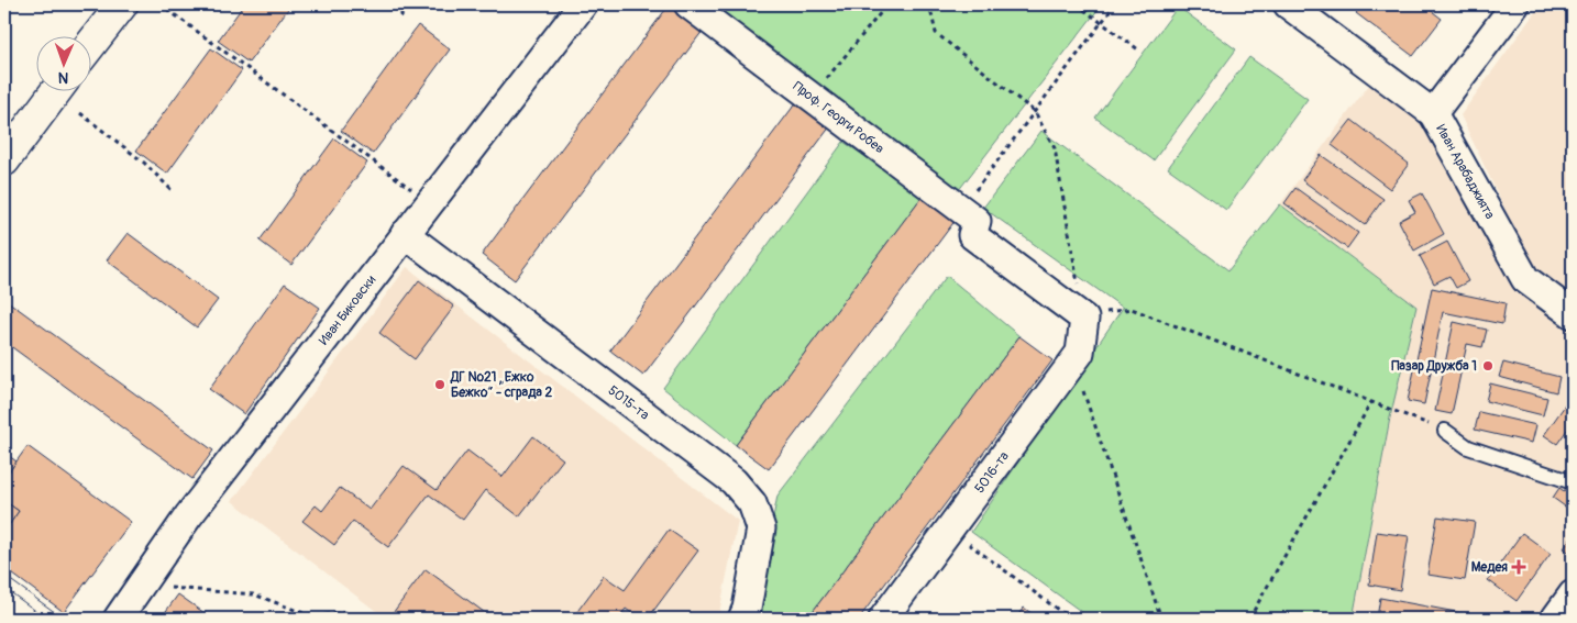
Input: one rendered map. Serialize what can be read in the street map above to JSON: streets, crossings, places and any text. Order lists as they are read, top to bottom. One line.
{"streets":{"street":["Проф. Георги Робев","Иван Арабаджията","Иван Биковски","5015-та","5016-та"]},"crossings":[["Проф. Георги Робев","5016-та"],["Иван Биковски","5015-та"]],"places":{"other":["Пазар Дружба 1","ДГ №21 „Ежко Бежко“ - сграда 2"],"health":["Медея"]},"north":"bottom"}
